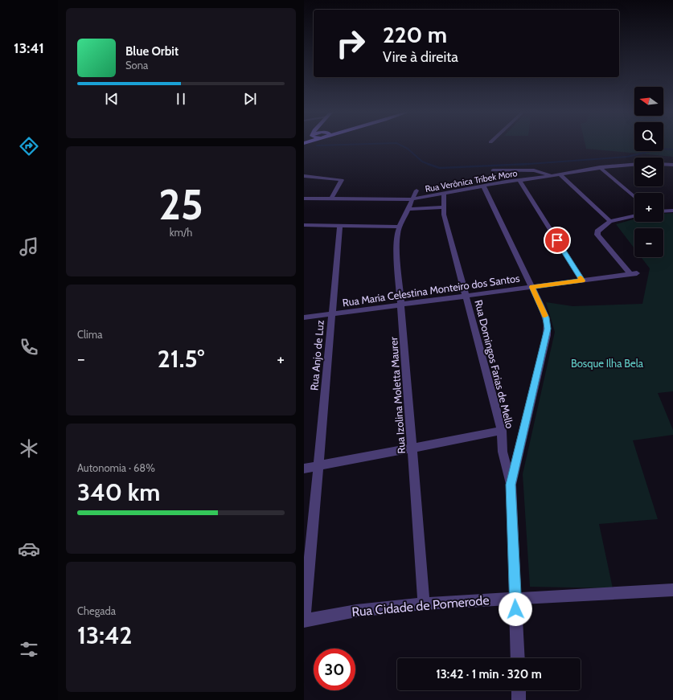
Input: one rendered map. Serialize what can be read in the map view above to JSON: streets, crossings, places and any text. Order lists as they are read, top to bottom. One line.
{"streets":{"street":["Rua Verônica Tribek Moro","Rua Maria Celestina Monteiro dos Santos","Rua Anjo de Luz","Rua Domingos Farias de Mello","Rua Izolina Moletta Maurer","Rua Cidade de Pomerode"]},"crossings":[["Rua Verônica Tribek Moro","Rua Domingos Farias de Mello"],["Rua Verônica Tribek Moro","Rua Izolina Moletta Maurer"],["Rua Maria Celestina Monteiro dos Santos","Rua Anjo de Luz"],["Rua Maria Celestina Monteiro dos Santos","Rua Domingos Farias de Mello"],["Rua Maria Celestina Monteiro dos Santos","Rua Izolina Moletta Maurer"],["Rua Anjo de Luz","Rua Cidade de Pomerode"],["Rua Izolina Moletta Maurer","Rua Cidade de Pomerode"]],"parks":["Bosque Ilha Bela"],"north":"left","page":{"tabs":"13:41","turn":["220 m","Vire à direita"],"song":["Blue Orbit","Sona"],"map_buttons":["+","−"],"tile":[["25","km/h"],"Clima",["Autonomia · 68%","340 km"],["Chegada","13:42"]],"heat":["−","21.5°","+"],"limit":"30","trip":"13:42 · 1 min · 320 m"}}
